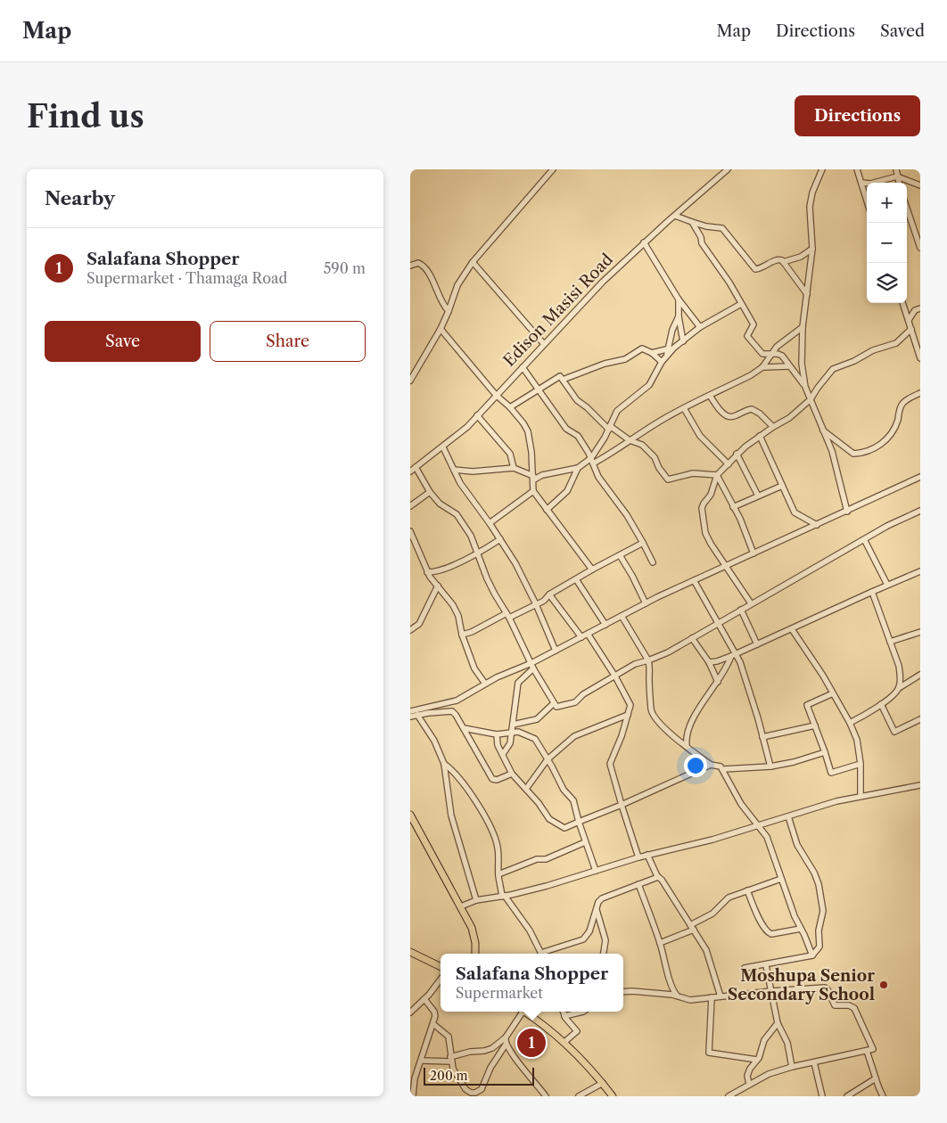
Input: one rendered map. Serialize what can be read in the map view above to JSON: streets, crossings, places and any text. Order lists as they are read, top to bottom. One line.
{"streets":{"street":["Edison Masisi Road"]},"places":["Moshupa Senior Secondary School"],"scale_bar":"200 m","page":{"header":"Map","nav":["Map","Directions","Saved"],"buttons":["Directions",["Save","Share"]],"title":"Find us","heading":"Nearby","map_buttons":["+","−"],"list":[{"mark":"1","name":"Salafana Shopper","note":"Supermarket · Thamaga Road","value":"590 m"}],"popup":["Salafana Shopper","Supermarket"],"pins":"1","scale":"200 m"}}
